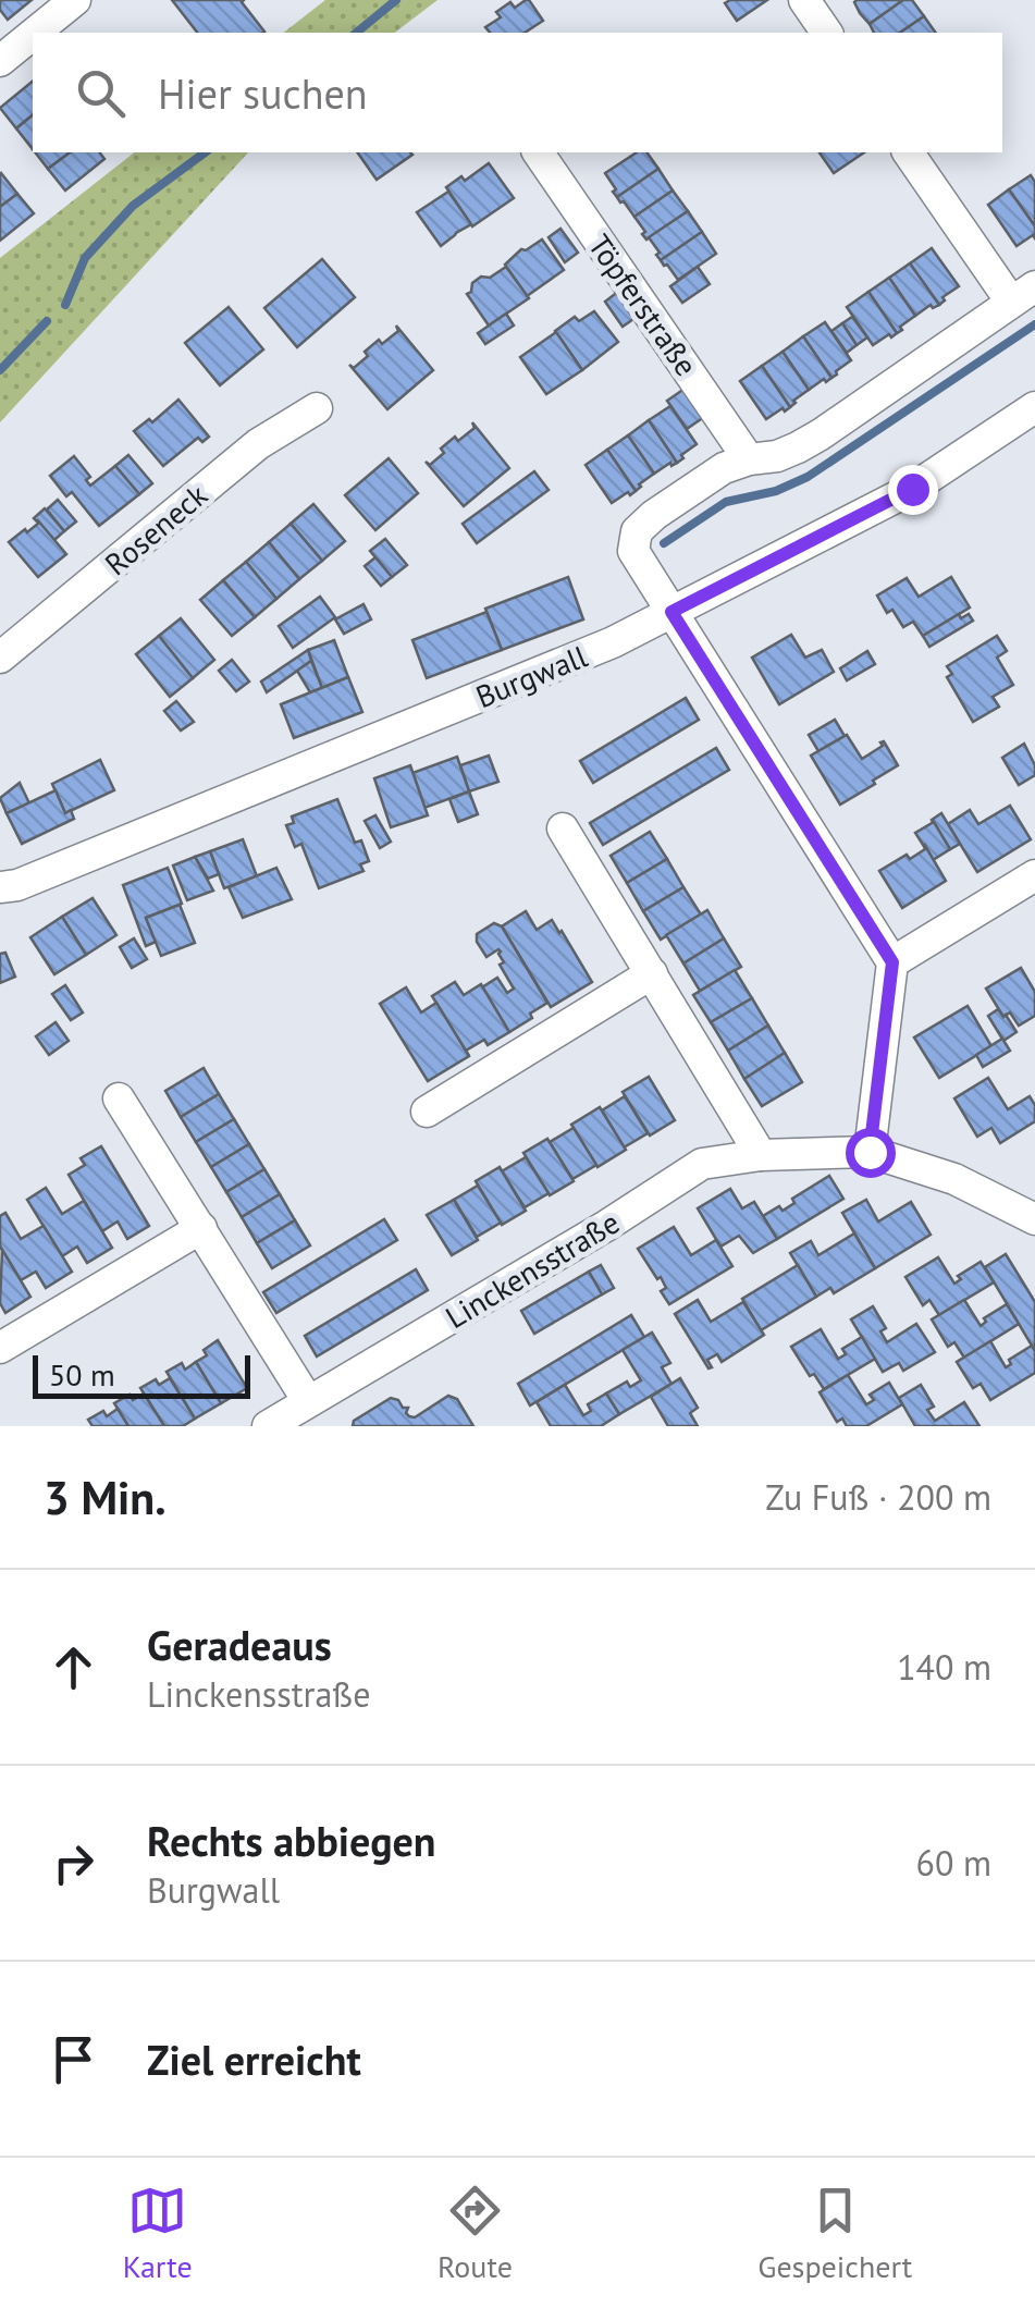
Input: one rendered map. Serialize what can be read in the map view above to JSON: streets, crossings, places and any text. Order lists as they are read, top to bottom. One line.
{"streets":{"street":["Töpferstraße","Roseneck","Burgwall","Linckensstraße"]},"scale_bar":"50 m","page":{"search":"Hier suchen","scale":"50 m","heading":["3 Min.","Zu Fuß · 200 m"],"list":[["Geradeaus","Linckensstraße","140 m"],["Rechts abbiegen","Burgwall","60 m"],"Ziel erreicht"],"nav":["Karte","Route","Gespeichert"]}}
